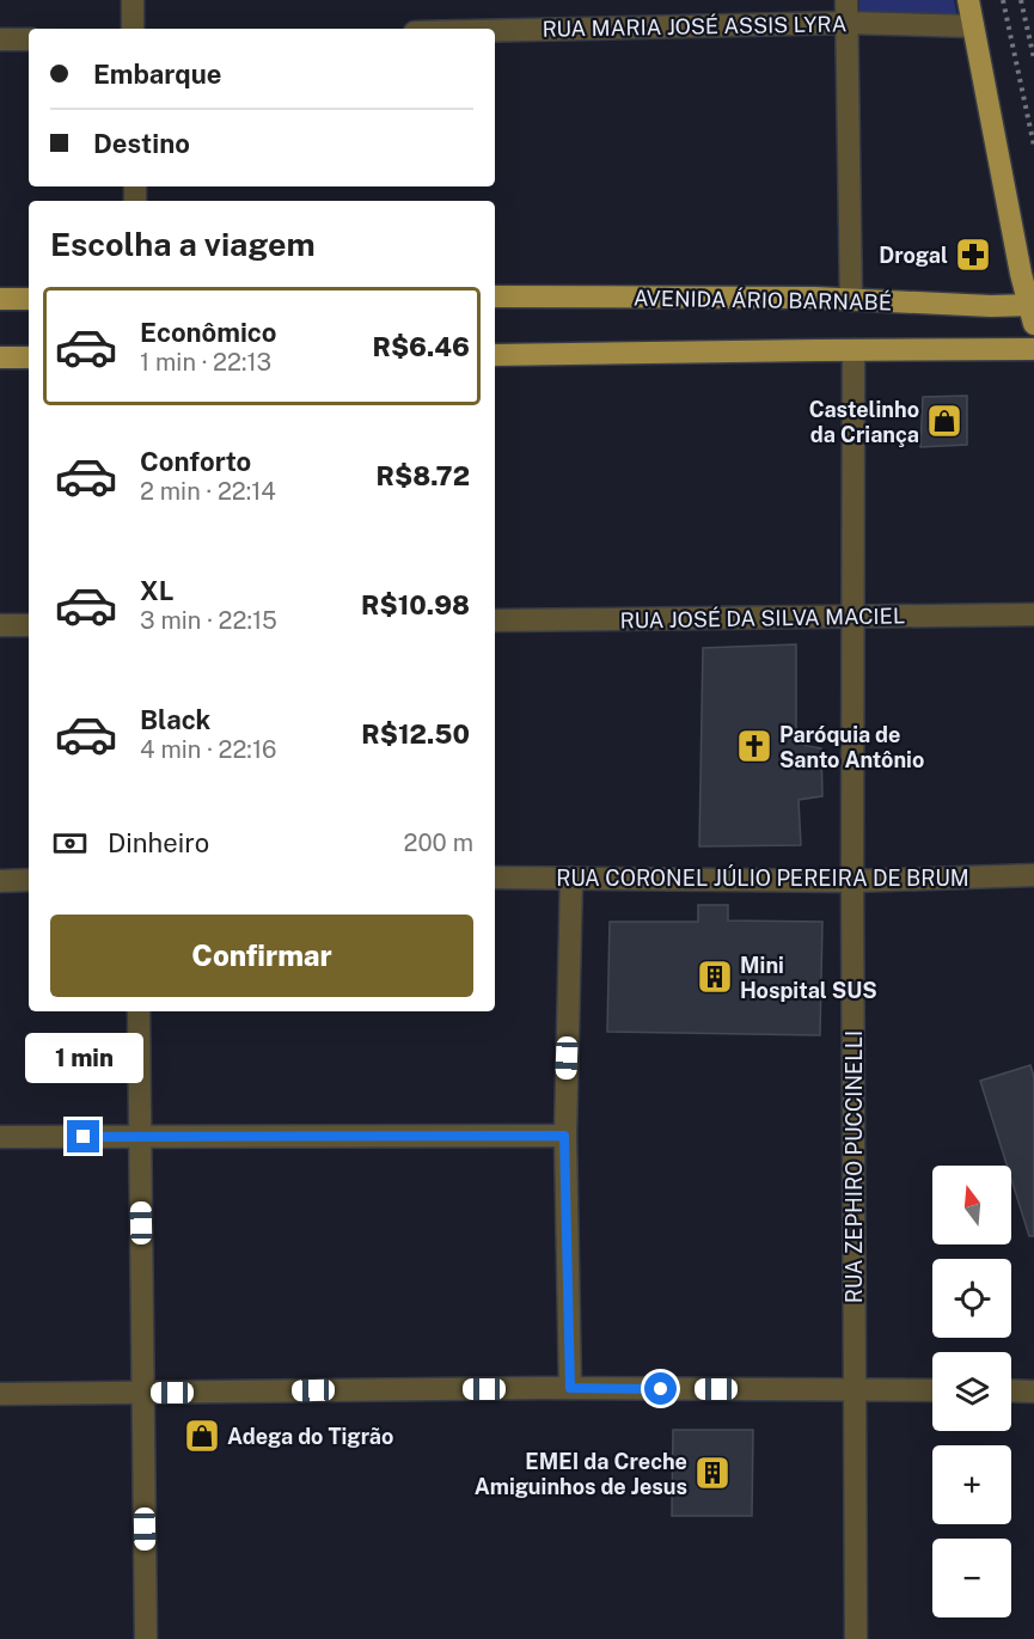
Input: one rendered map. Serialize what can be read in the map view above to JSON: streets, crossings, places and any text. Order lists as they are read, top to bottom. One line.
{"streets":{"main road":["AVENIDA ÁRIO BARNABÉ"],"street":["RUA MARIA JOSÉ ASSIS LYRA","RUA JOSÉ DA SILVA MACIEL","RUA CORONEL JÚLIO PEREIRA DE BRUM","RUA ZEPHIRO PUCCINELLI"]},"crossings":[["RUA JOSÉ DA SILVA MACIEL","RUA ZEPHIRO PUCCINELLI"],["RUA CORONEL JÚLIO PEREIRA DE BRUM","RUA ZEPHIRO PUCCINELLI"]],"places":{"pharmacy":["Drogal"],"shop":["Castelinho da Criança","Adega do Tigrão"],"church":["Paróquia de Santo Antônio"],"building":["Mini Hospital SUS","EMEI da Creche Amiguinhos de Jesus"]},"north":"top","page":{"banner":["Embarque","Destino"],"heading":"Escolha a viagem","list":[{"name":"Econômico","note":"1 min · 22:13","value":"R$6.46"},{"name":"Conforto","note":"2 min · 22:14","value":"R$8.72"},{"name":"XL","note":"3 min · 22:15","value":"R$10.98"},{"name":"Black","note":"4 min · 22:16","value":"R$12.50"}],"pay":["Dinheiro","200 m"],"buttons":"Confirmar","bubble":"1 min","map_buttons":["+","−"]}}
